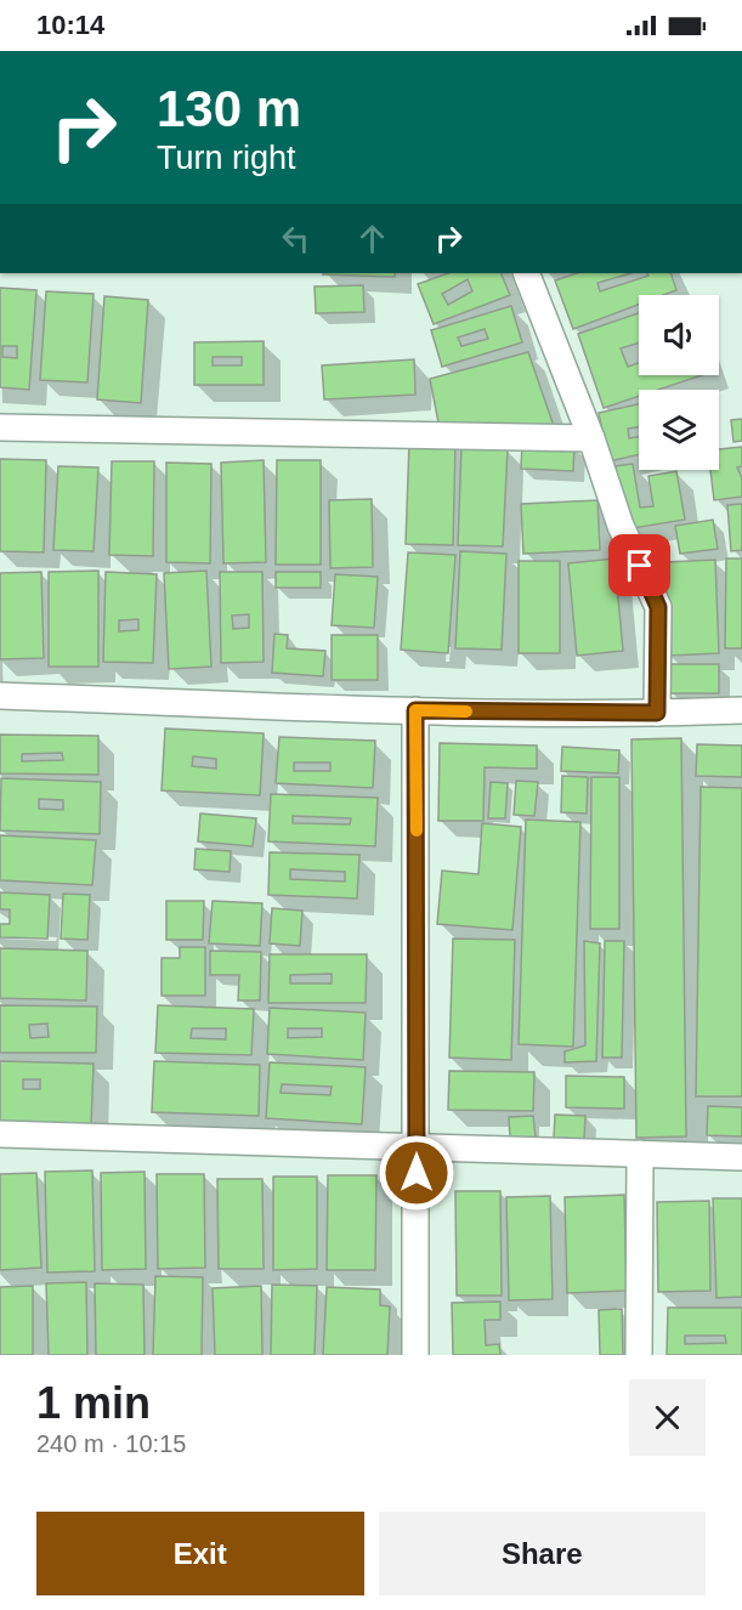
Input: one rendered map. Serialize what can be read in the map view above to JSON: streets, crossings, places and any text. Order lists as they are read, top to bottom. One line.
{"page":{"status":"10:14","turn":["130 m","Turn right"],"heading":["1 min","240 m · 10:15"],"buttons":["Exit","Share"]}}
